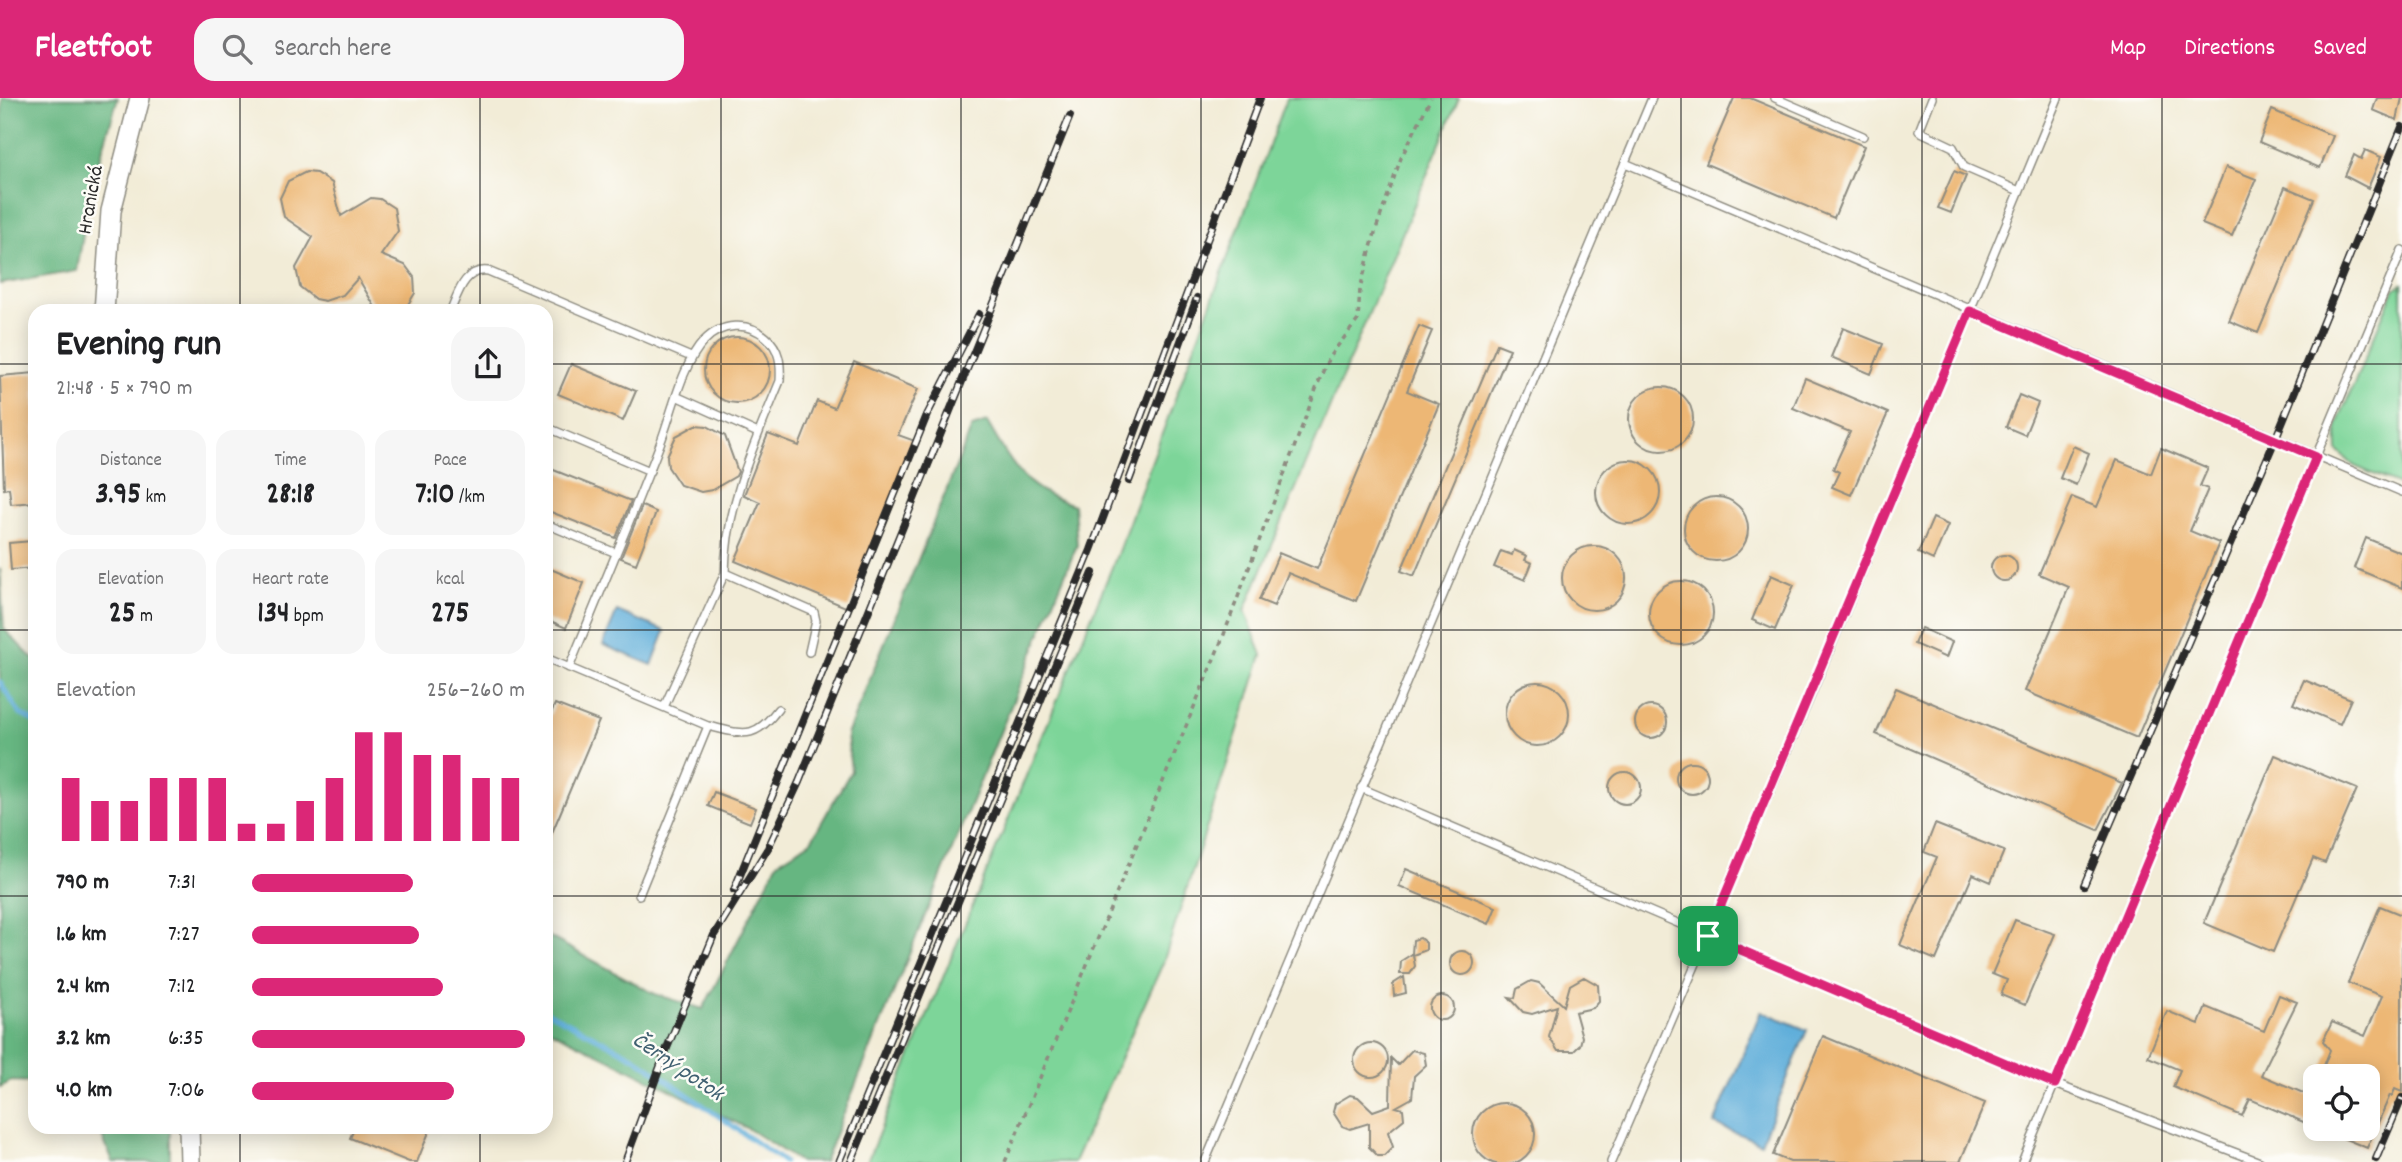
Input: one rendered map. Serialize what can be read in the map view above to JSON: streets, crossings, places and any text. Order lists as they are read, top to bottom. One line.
{"streets":{"street":["Hranická"]},"water":["Černý potok"],"page":{"header":"Fleetfoot","search":"Search here","nav":["Map","Directions","Saved"],"heading":["Evening run","21:48 · 5 × 790 m"],"stats":[["Distance","3.95 km"],["Time","28:18"],["Pace","7:10 /km"],["Elevation","25 m"],["Heart rate","134 bpm"],["kcal","275"]],"chart":["Elevation","256–260 m"],"list":[{"name":"790 m","note":"7:31"},{"name":"1.6 km","note":"7:27"},{"name":"2.4 km","note":"7:12"},{"name":"3.2 km","note":"6:35"},{"name":"4.0 km","note":"7:06"}]}}
